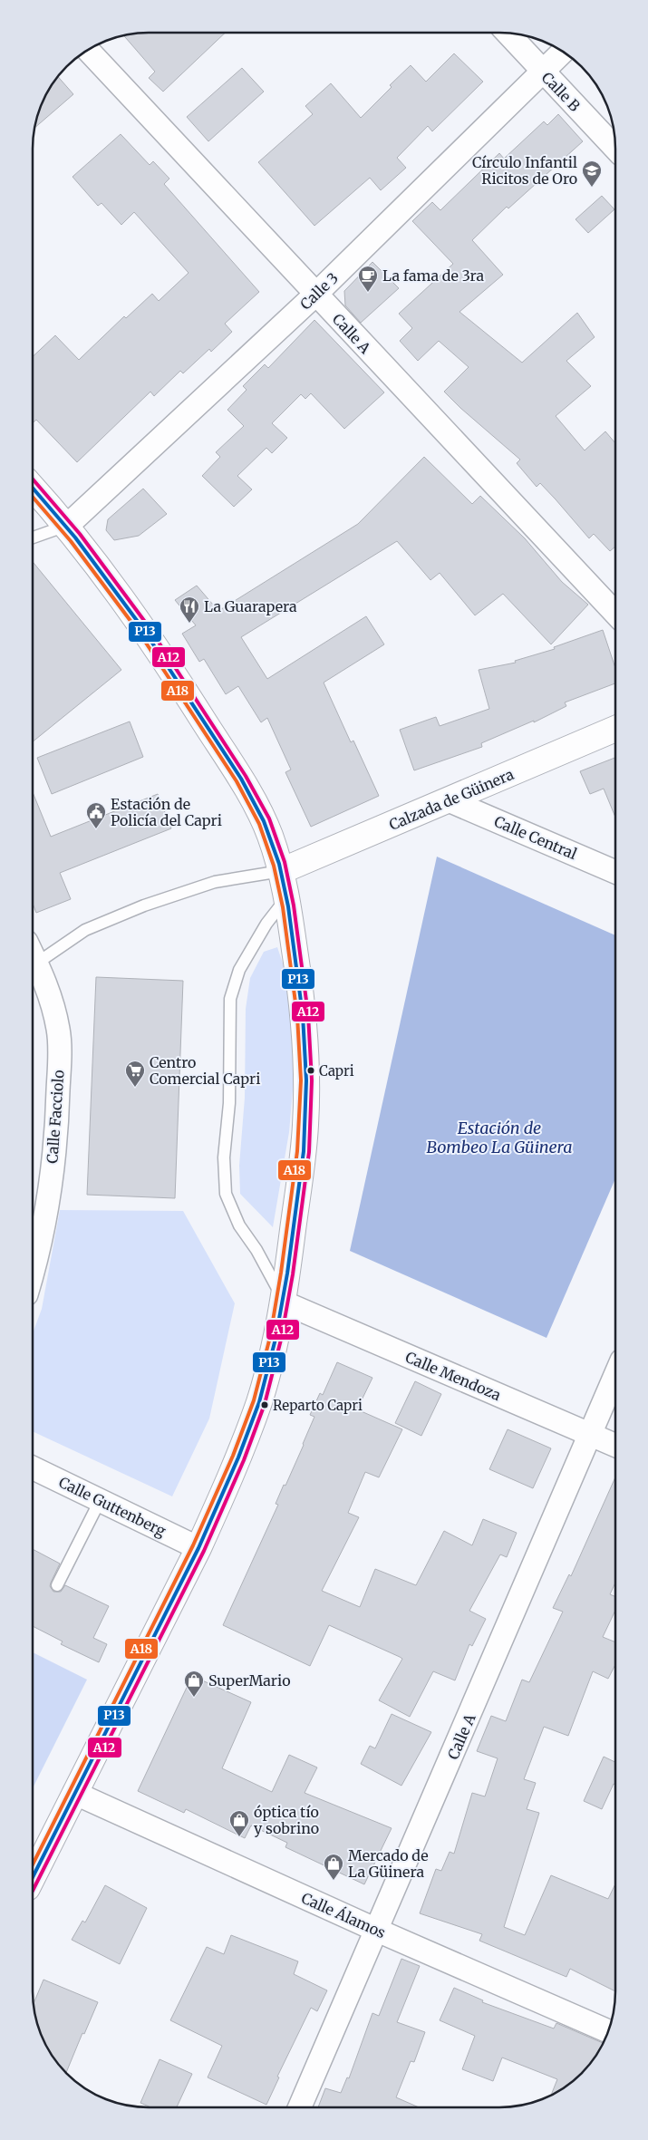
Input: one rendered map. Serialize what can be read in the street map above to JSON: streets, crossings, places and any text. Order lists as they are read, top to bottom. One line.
{"streets":{"main road":["Calzada de Güinera"],"street":["Calle B","Calle 3","Calle A","Calle Central","Calle Facciolo","Calle Mendoza","Calle Guttenberg","Calle Álamos"]},"crossings":[["Calle B","Calle 3"],["Calle 3","Calle A"],["Calle A","Calle Mendoza"],["Calle A","Calle Álamos"],["Calzada de Güinera","Calle Central"]],"water":["Estación de Bombeo La Güinera"],"places":{"school or university":["Círculo Infantil Ricitos de Oro"],"cafe":["La fama de 3ra"],"restaurant":["La Guarapera"],"public building":["Estación de Policía del Capri"],"other":["Capri","Reparto Capri"],"supermarket":["Centro Comercial Capri"],"shop":["SuperMario","óptica tío y sobrino","Mercado de La Güinera"]},"lines":["transit line A12","transit line P13","transit line A18"]}
